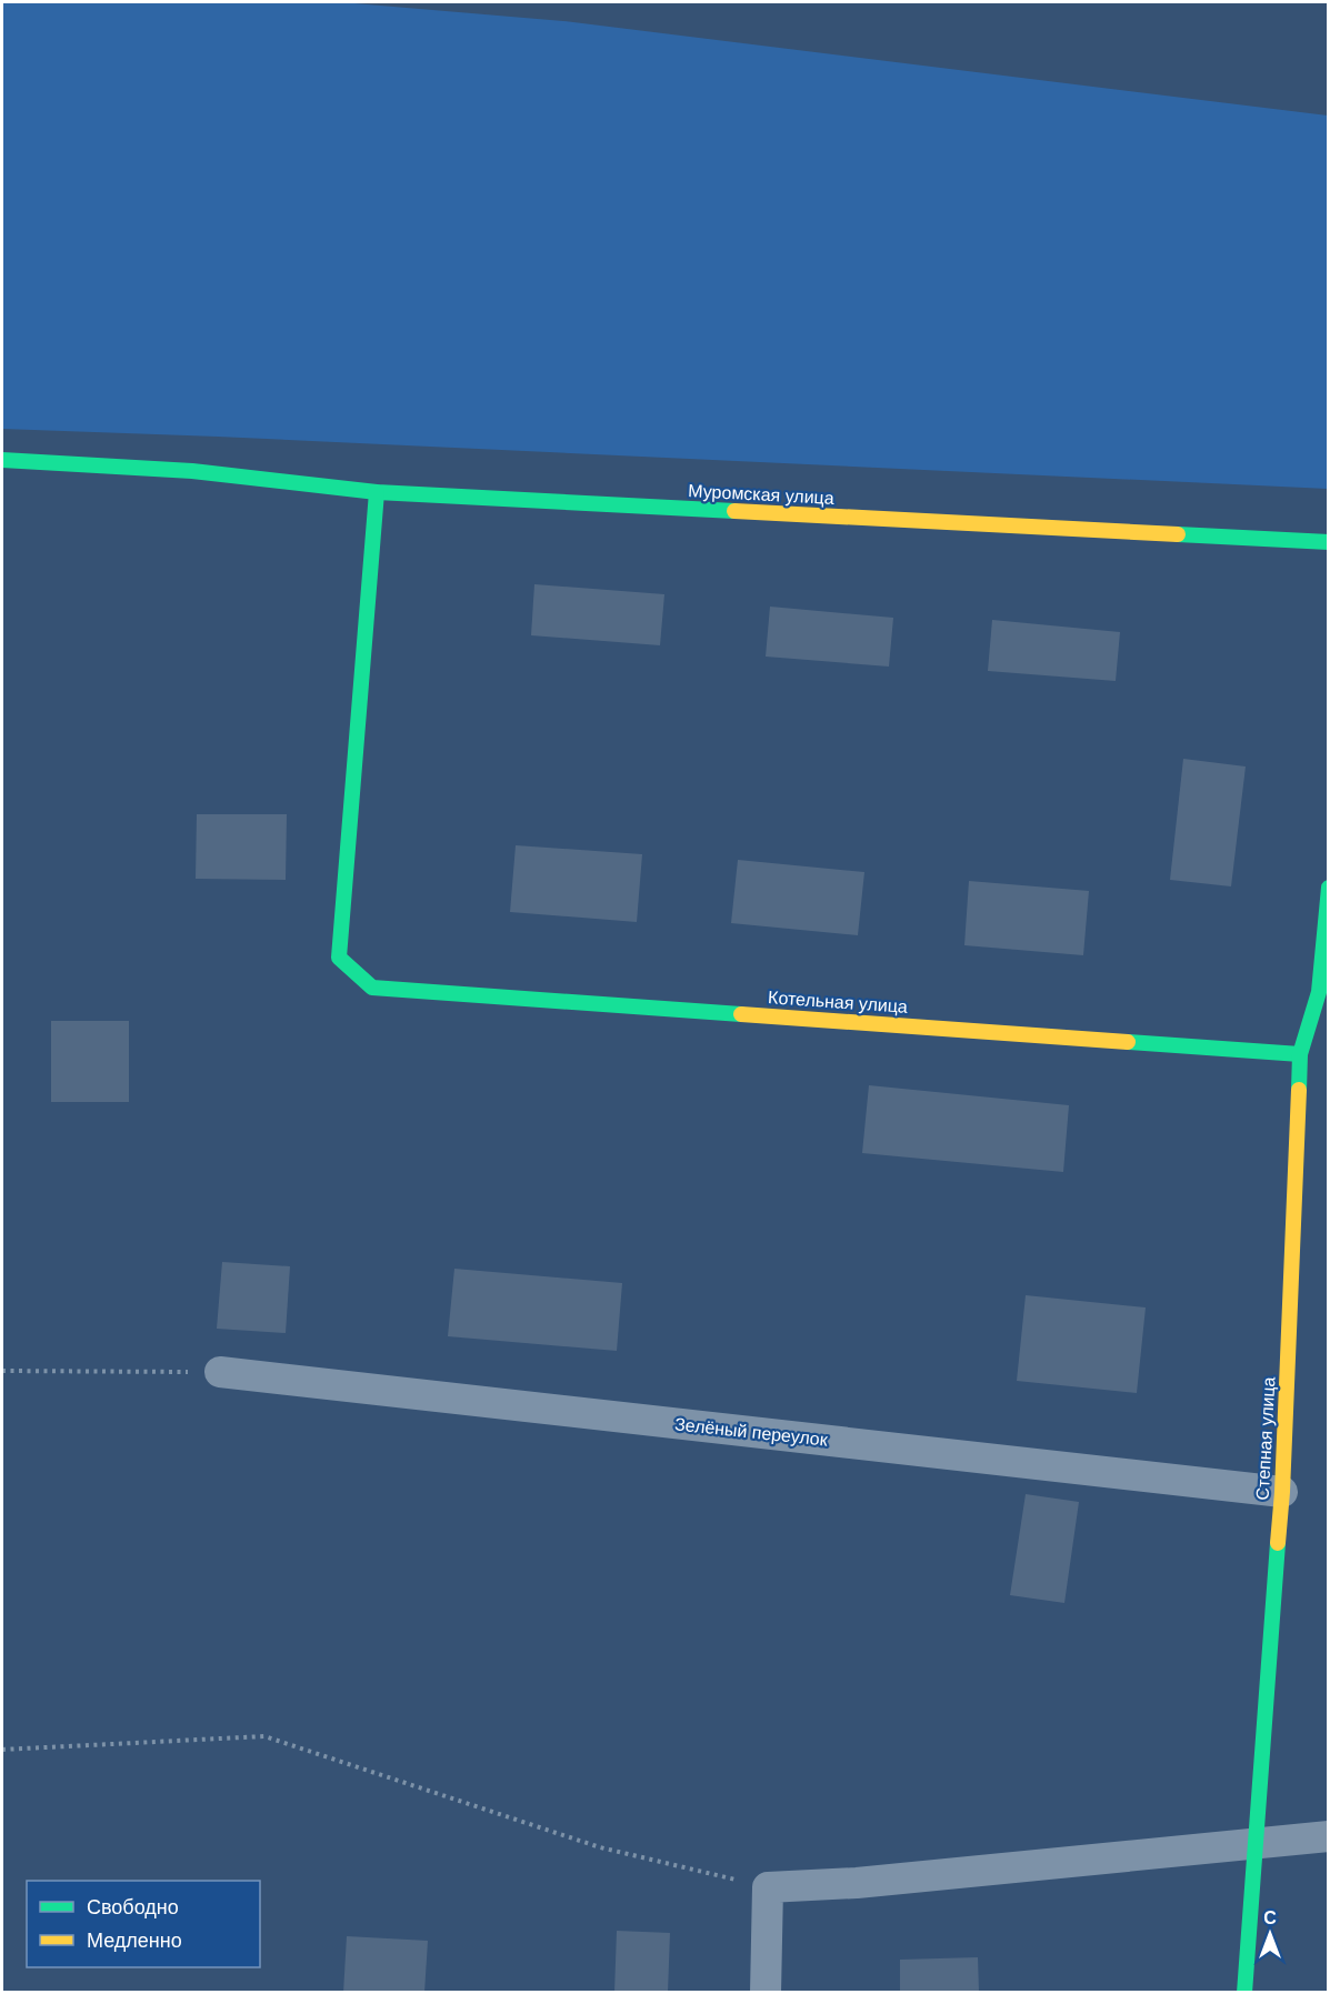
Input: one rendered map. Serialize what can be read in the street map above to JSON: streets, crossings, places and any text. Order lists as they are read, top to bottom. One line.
{"streets":{"street":["Муромская улица","Котельная улица","Зелёный переулок","Степная улица"]},"crossings":[["Муромская улица","Котельная улица"],["Котельная улица","Степная улица"],["Зелёный переулок","Степная улица"]],"legend":["Свободно","Медленно"],"north":"top"}
